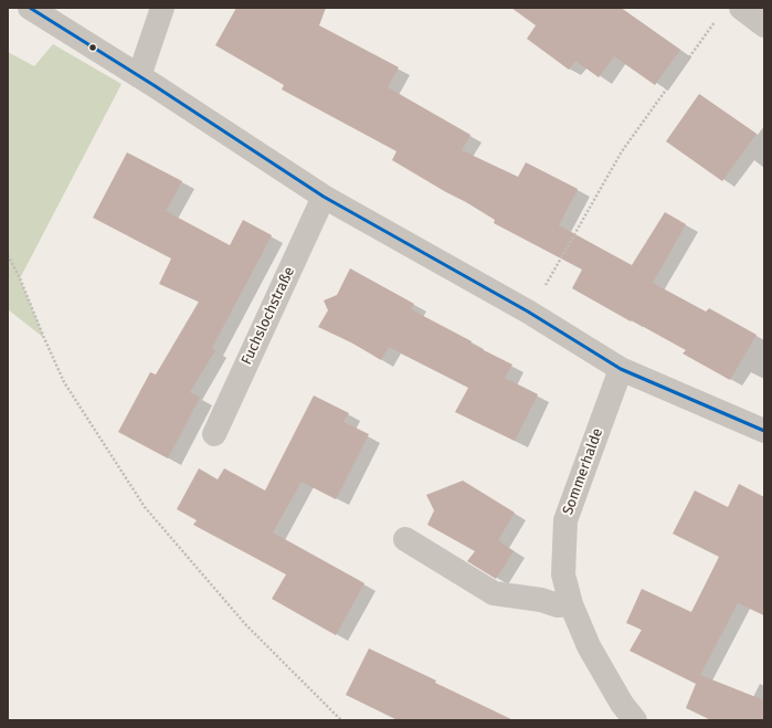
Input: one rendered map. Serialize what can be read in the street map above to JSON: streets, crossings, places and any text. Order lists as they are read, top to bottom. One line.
{"streets":{"street":["Fuchslochstraße","Sommerhalde"]}}
